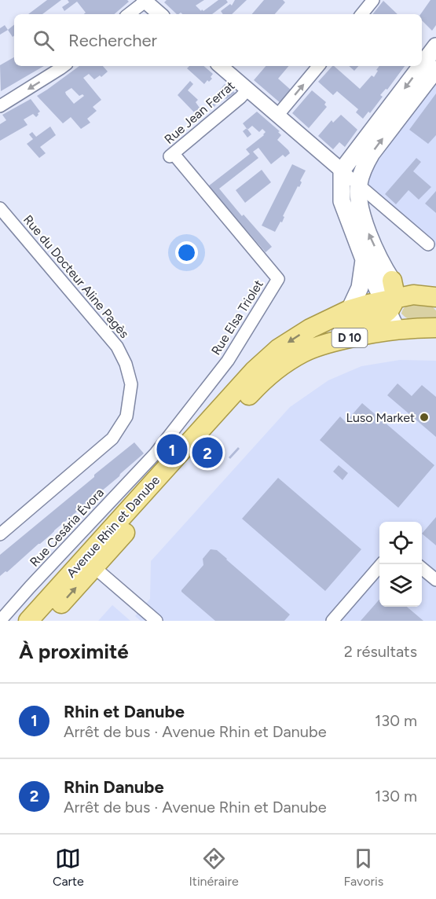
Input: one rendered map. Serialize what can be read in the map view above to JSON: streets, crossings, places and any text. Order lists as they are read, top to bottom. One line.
{"streets":{"main road":["D 10","Avenue Rhin et Danube"],"street":["Rue Jean Ferrat","Rue du Docteur Aline Pagès","Rue Elsa Triolet","Rue Cesária Évora"]},"crossings":[["Rue Jean Ferrat","Rue Elsa Triolet"],["Rue Elsa Triolet","Rue Cesária Évora"],["D 10","Avenue Rhin et Danube"]],"places":["Luso Market"],"page":{"search":"Rechercher","pins":["1","2"],"heading":["À proximité","2 résultats"],"list":[{"mark":"1","name":"Rhin et Danube","note":"Arrêt de bus · Avenue Rhin et Danube","value":"130 m"},{"mark":"2","name":"Rhin Danube","note":"Arrêt de bus · Avenue Rhin et Danube","value":"130 m"}],"nav":["Carte","Itinéraire","Favoris"]}}
